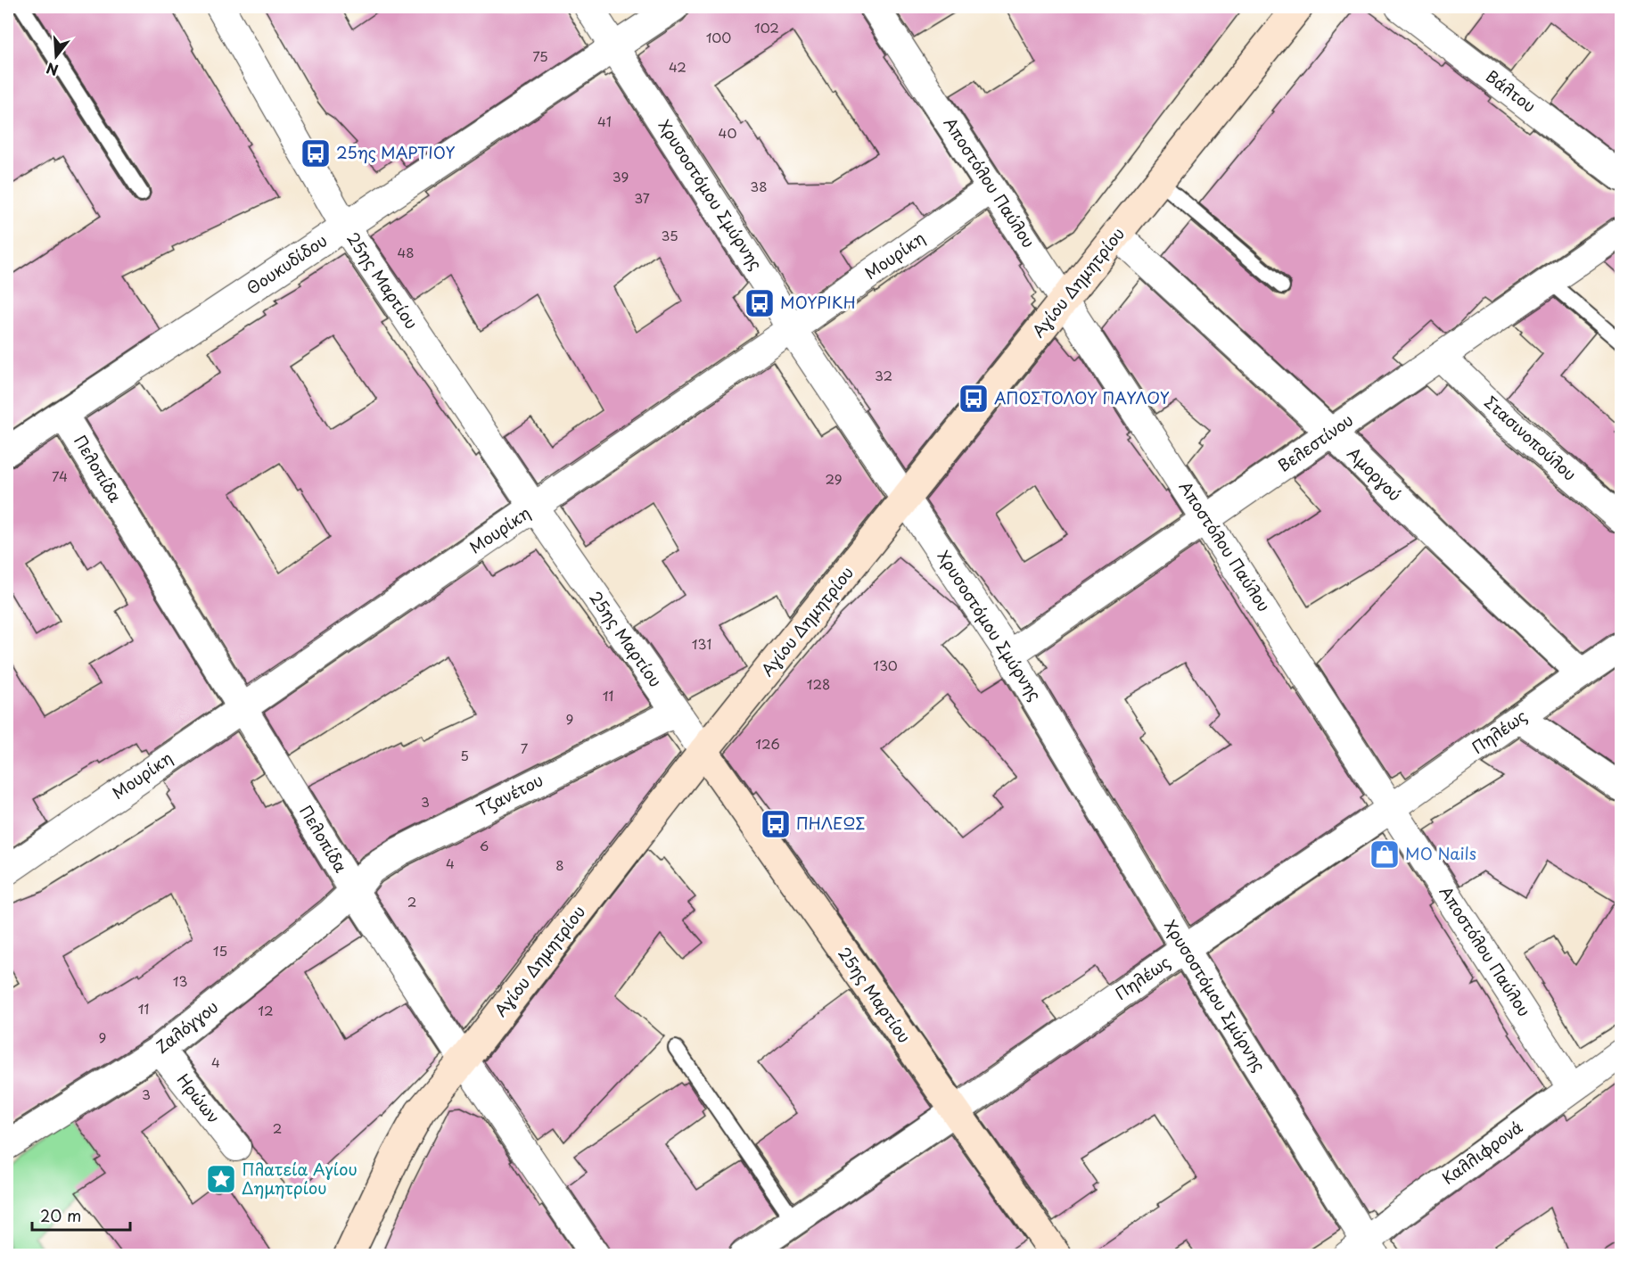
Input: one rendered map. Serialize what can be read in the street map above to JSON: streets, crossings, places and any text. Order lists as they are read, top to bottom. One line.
{"streets":{"main road":["25ης Μαρτίου","Αγίου Δημητρίου"],"street":["Βάλτου","Αποστόλου Παύλου","Χρυσοστόμου Σμύρνης","Μουρίκη","Θουκυδίδου","Στασινοπούλου","Βελεστίνου","Πελοπίδα","Αμοργού","Πηλέως","Τζανέτου","Ζαλόγγου","Ηρώων","Καλλιφρονά"]},"crossings":[["Αποστόλου Παύλου","Μουρίκη"],["Αποστόλου Παύλου","Αγίου Δημητρίου"],["Αποστόλου Παύλου","Βελεστίνου"],["Αποστόλου Παύλου","Πηλέως"],["Αποστόλου Παύλου","Καλλιφρονά"],["Χρυσοστόμου Σμύρνης","Μουρίκη"],["Χρυσοστόμου Σμύρνης","Θουκυδίδου"],["Χρυσοστόμου Σμύρνης","Αγίου Δημητρίου"],["Χρυσοστόμου Σμύρνης","Βελεστίνου"],["Χρυσοστόμου Σμύρνης","Πηλέως"],["Χρυσοστόμου Σμύρνης","Καλλιφρονά"],["Μουρίκη","25ης Μαρτίου"],["Μουρίκη","Πελοπίδα"],["Θουκυδίδου","25ης Μαρτίου"],["Θουκυδίδου","Πελοπίδα"],["25ης Μαρτίου","Αγίου Δημητρίου"],["25ης Μαρτίου","Πηλέως"],["25ης Μαρτίου","Τζανέτου"],["Αγίου Δημητρίου","Πελοπίδα"],["Αγίου Δημητρίου","Αμοργού"],["Στασινοπούλου","Βελεστίνου"],["Βελεστίνου","Αμοργού"],["Πελοπίδα","Τζανέτου"],["Πελοπίδα","Ζαλόγγου"],["Αμοργού","Πηλέως"],["Τζανέτου","Ζαλόγγου"],["Ζαλόγγου","Ηρώων"]],"places":{"bus stop":["25ης ΜΑΡΤΙΟΥ","ΜΟΥΡΙΚΗ","ΑΠΟΣΤΟΛΟΥ ΠΑΥΛΟΥ","ΠΗΛΕΩΣ"],"shop":["MO Nails"],"place":["Πλατεία Αγίου Δημητρίου"]},"house_numbers":["102","100","75","42","41","40","39","38","37","35","48","32","74","29","131","130","128","11","9","126","7","5","3","6","4","8","2","15","13","11","12","9","4","3","2"],"scale_bar":"20 m","north":"bottom"}
